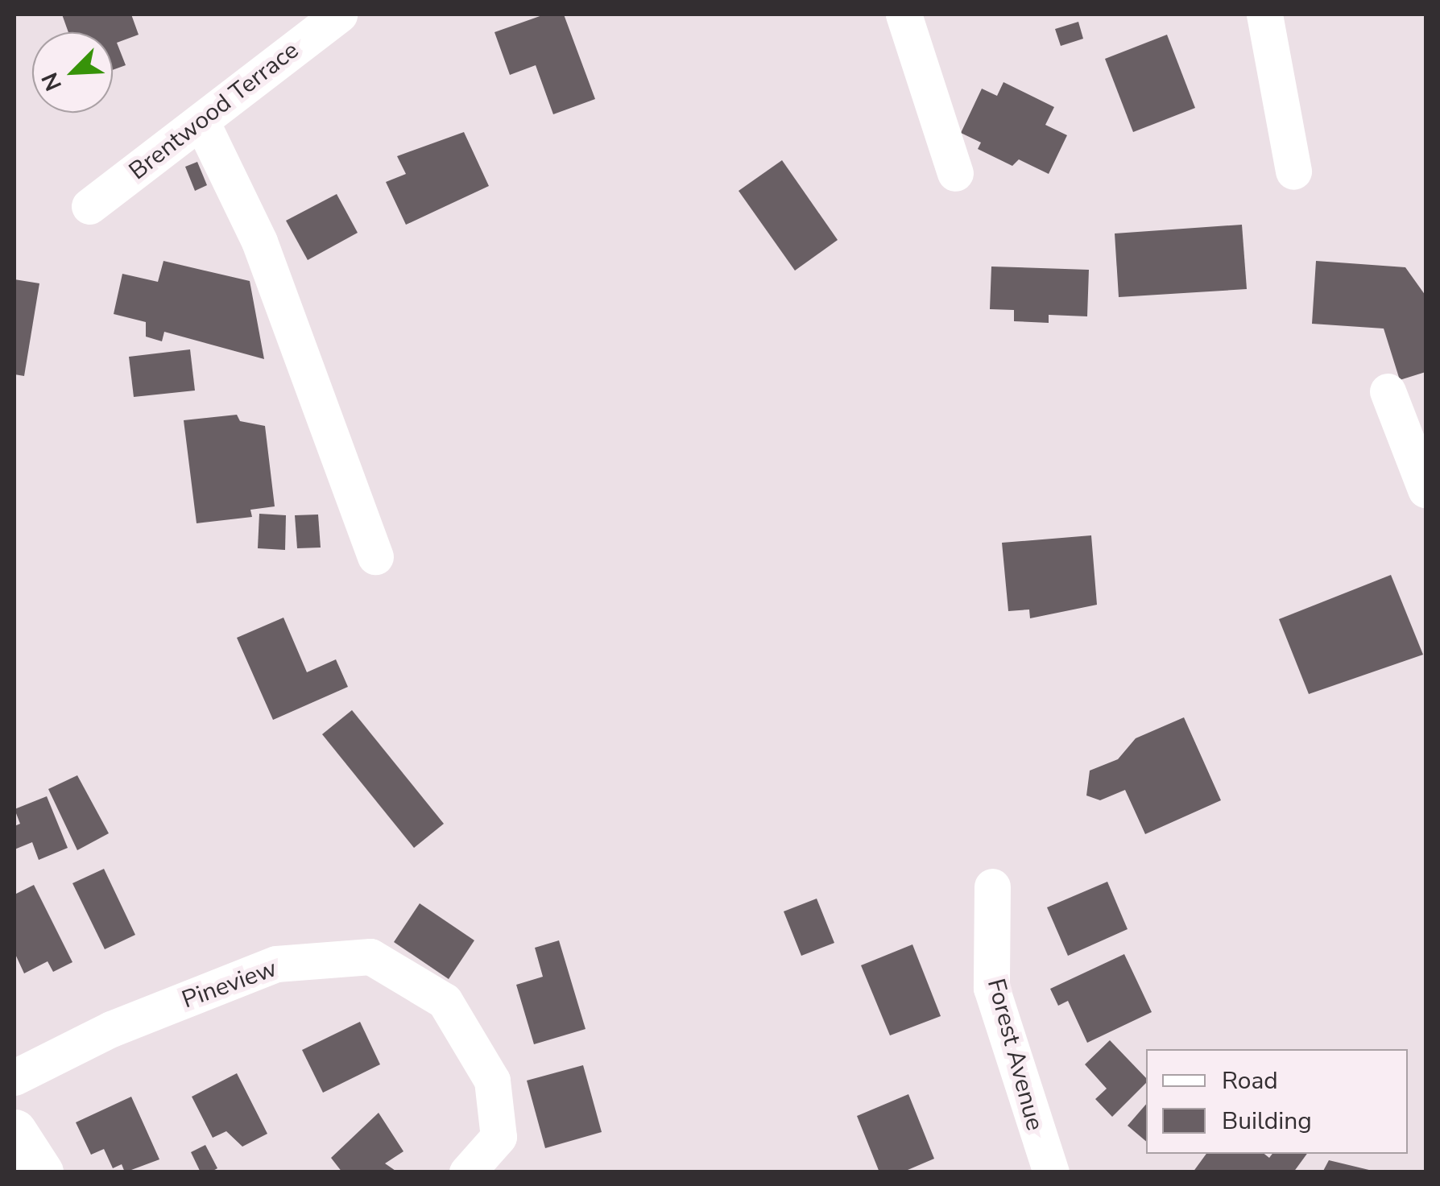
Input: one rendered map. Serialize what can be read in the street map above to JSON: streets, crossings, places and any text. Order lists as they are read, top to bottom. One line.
{"streets":{"street":["Brentwood Terrace","Pineview","Forest Avenue"]},"legend":["Road","Building"],"north":"bottom left"}
